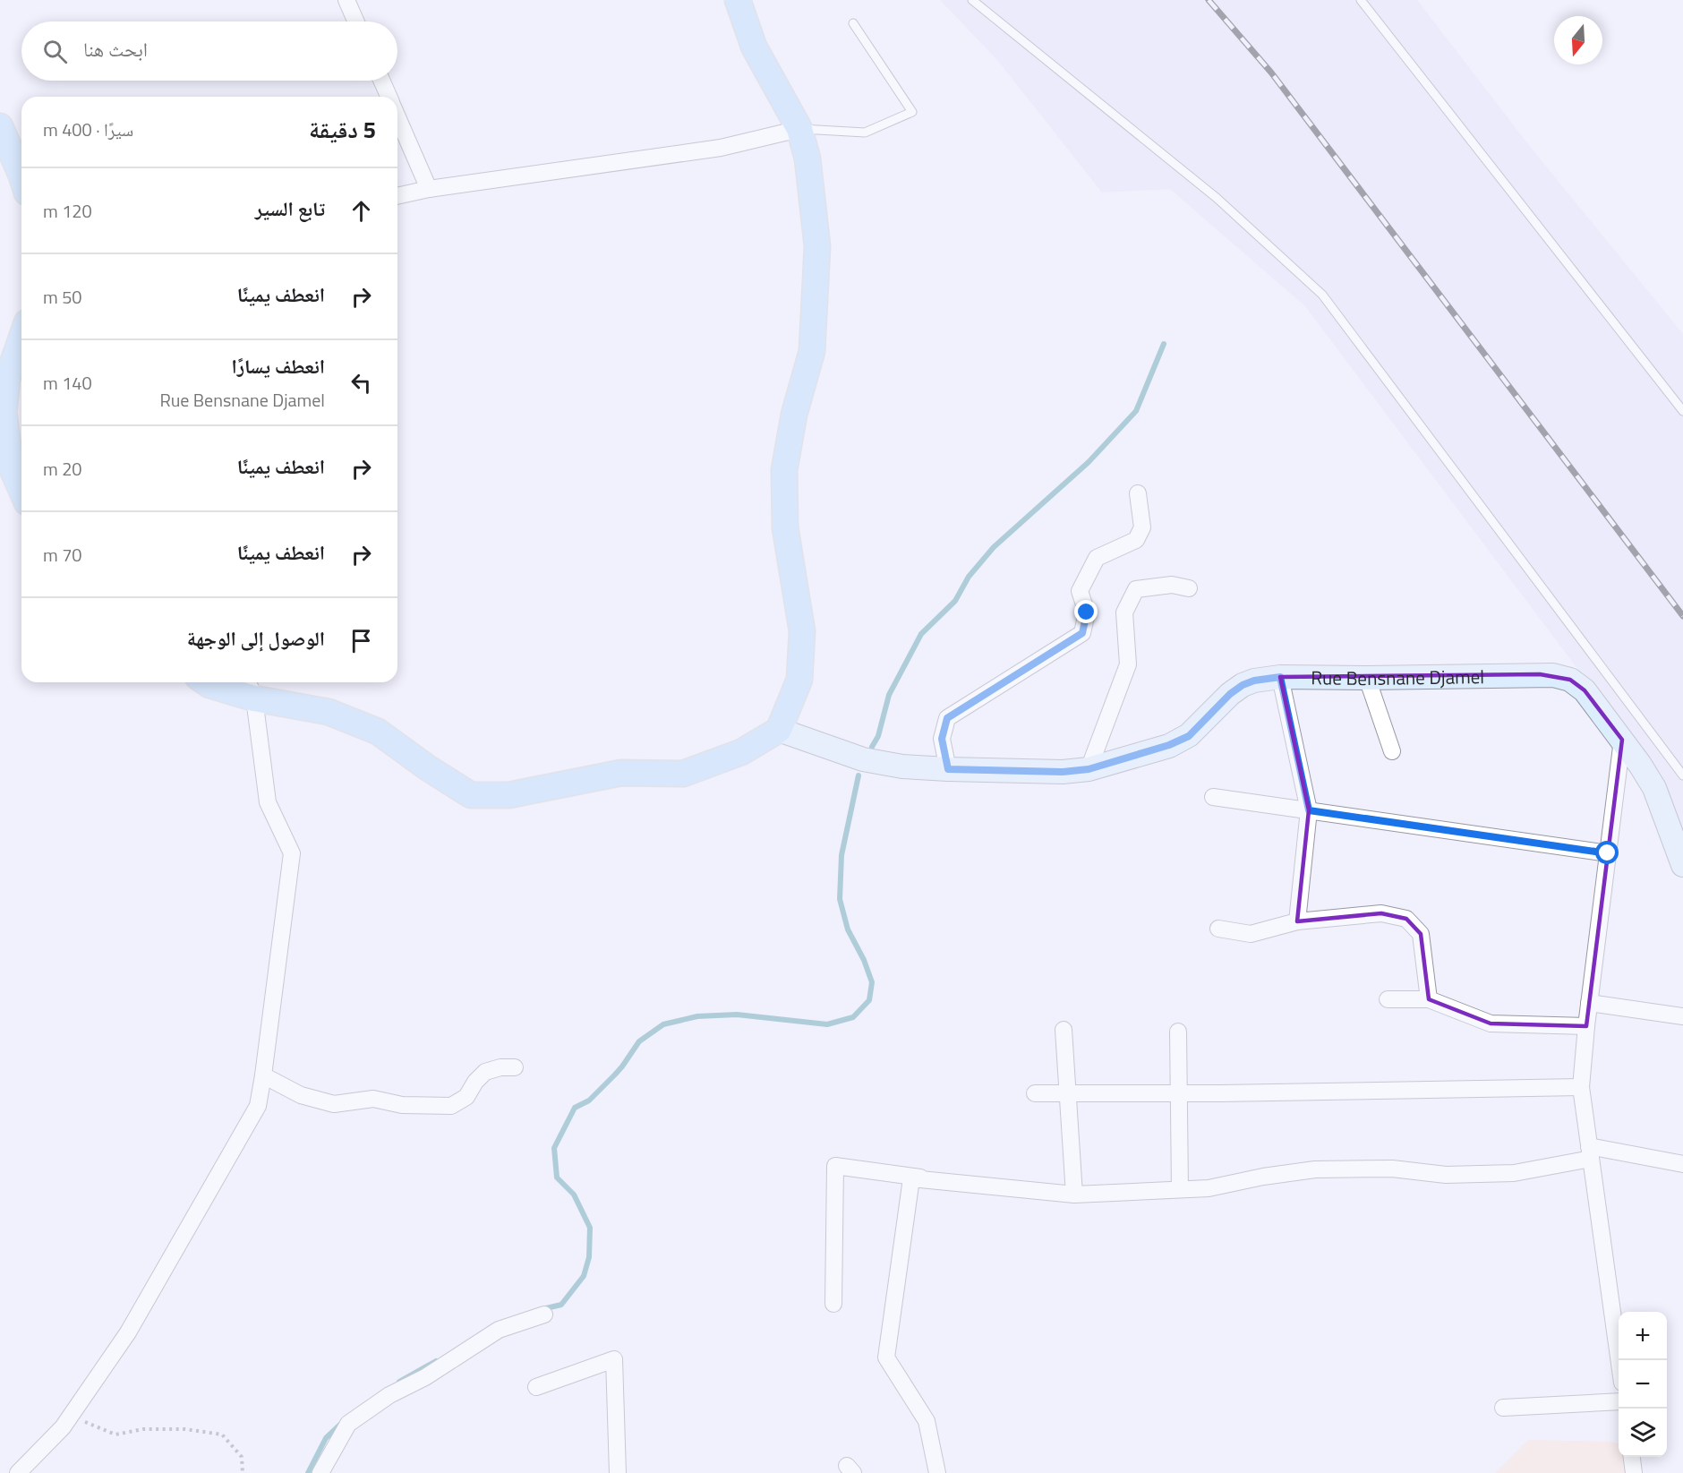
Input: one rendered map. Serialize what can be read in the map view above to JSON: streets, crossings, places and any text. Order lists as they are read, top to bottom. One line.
{"streets":{"main road":["Rue Bensnane Djamel"]},"north":"bottom","page":{"search":"ابحث هنا","heading":["5 دقيقة","سيرًا · 400 m"],"list":[["تابع السير","120 m"],["انعطف يمينًا","50 m"],["انعطف يسارًا","Rue Bensnane Djamel","140 m"],["انعطف يمينًا","20 m"],["انعطف يمينًا","70 m"],"الوصول إلى الوجهة"],"map_buttons":["+","−"]}}
